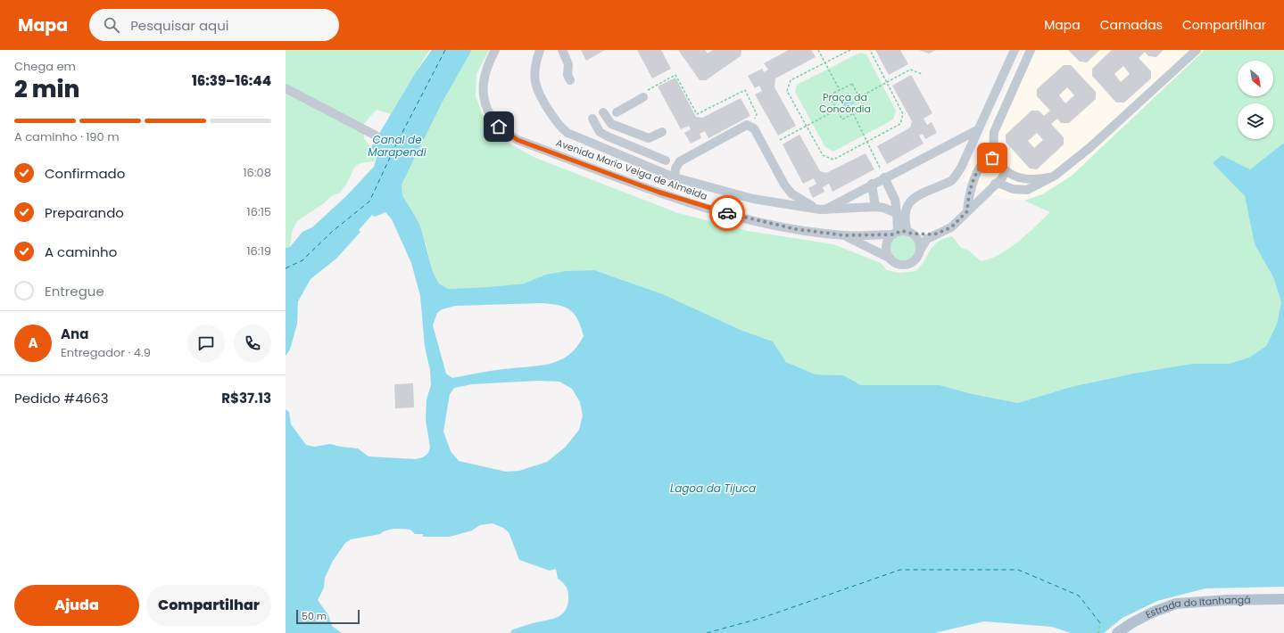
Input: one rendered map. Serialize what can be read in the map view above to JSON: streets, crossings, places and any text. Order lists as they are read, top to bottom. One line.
{"streets":{"main road":["Estrada do Itanhangá"],"street":["Avenida Mario Veiga de Almeida"]},"water":["Canal de Marapendi","Lagoa da Tijuca"],"parks":["Praça da Concórdia"],"scale_bar":"50 m","north":"bottom right","page":{"header":"Mapa","search":"Pesquisar aqui","nav":["Mapa","Camadas","Compartilhar"],"heading":["2 min","Chega em","16:39–16:44"],"panel":["Ana","Entregador · 4.9","Pedido #4663","R$37.13"],"bar":"A caminho · 190 m","list":[["Confirmado","16:08"],["Preparando","16:15"],["A caminho","16:19"],"Entregue"],"round":"A","buttons":["Ajuda","Compartilhar"],"scale":"50 m"}}
